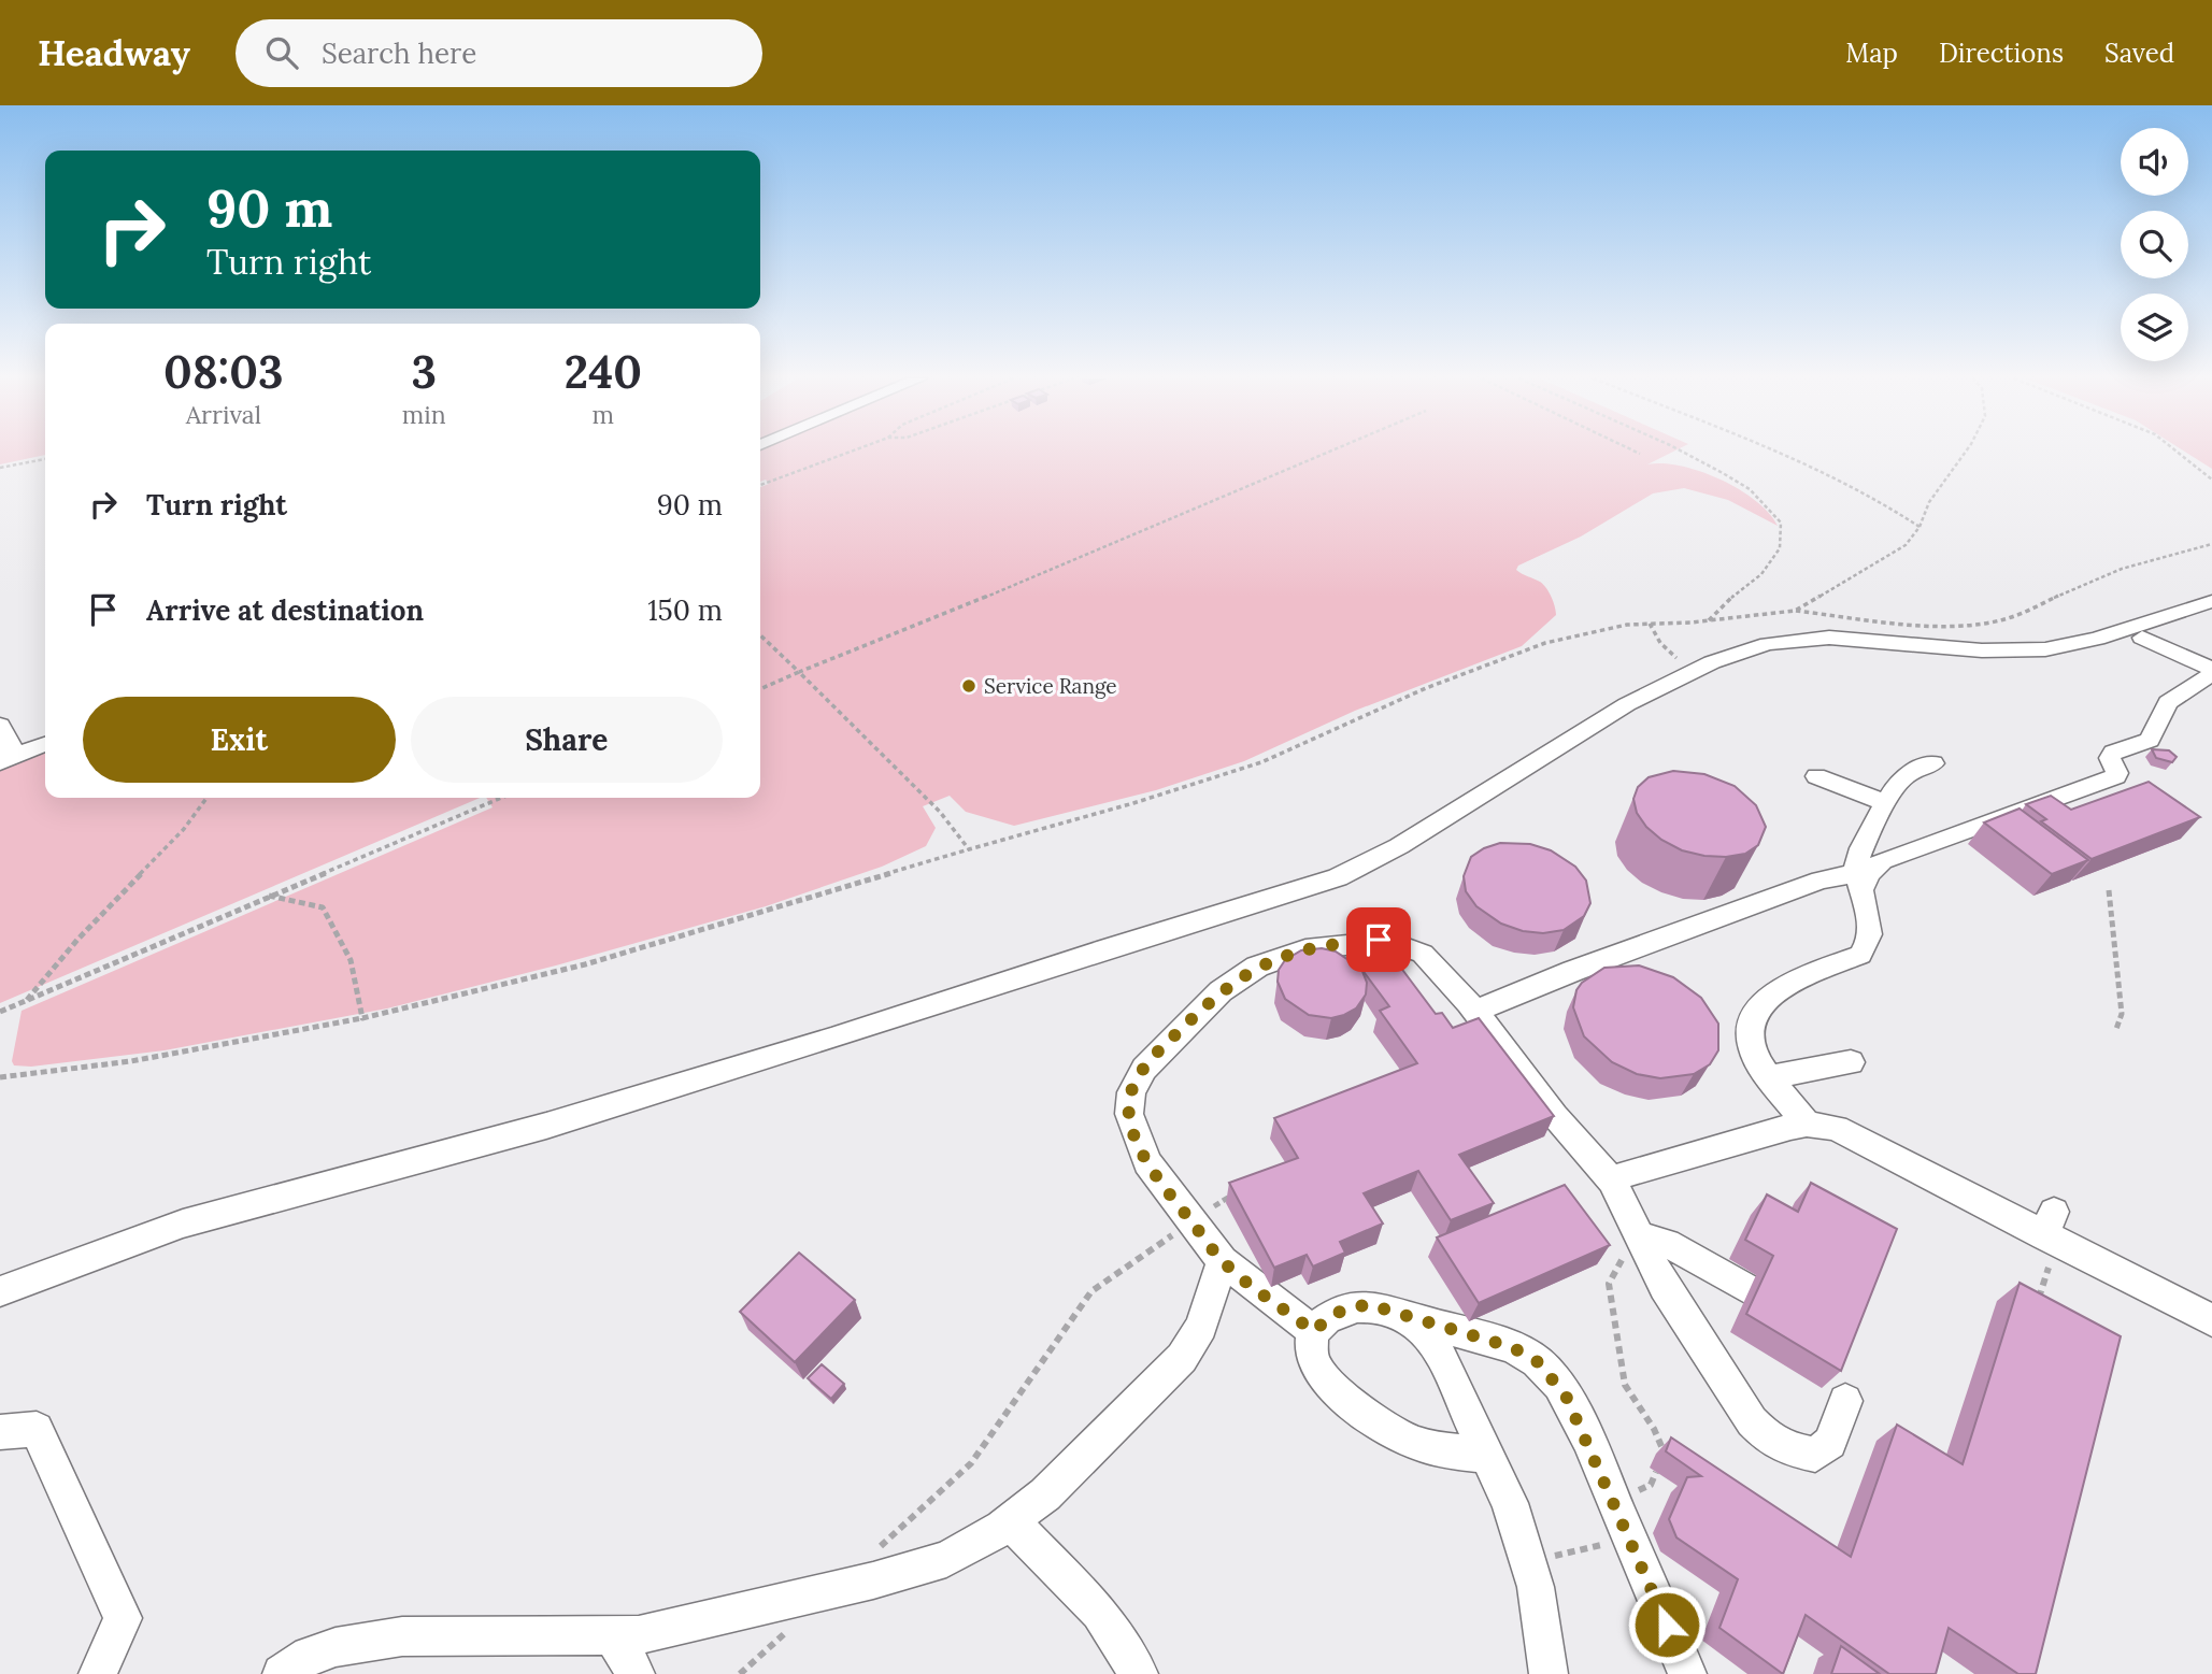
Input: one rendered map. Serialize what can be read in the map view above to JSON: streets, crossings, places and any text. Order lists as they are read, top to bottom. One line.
{"places":["Service Range"],"page":{"header":"Headway","search":"Search here","nav":["Map","Directions","Saved"],"turn":["90 m","Turn right"],"eta":["08:03","Arrival","3","min","240","m"],"list":[{"name":"Turn right","value":"90 m"},{"name":"Arrive at destination","value":"150 m"}],"buttons":["Exit","Share"]}}
